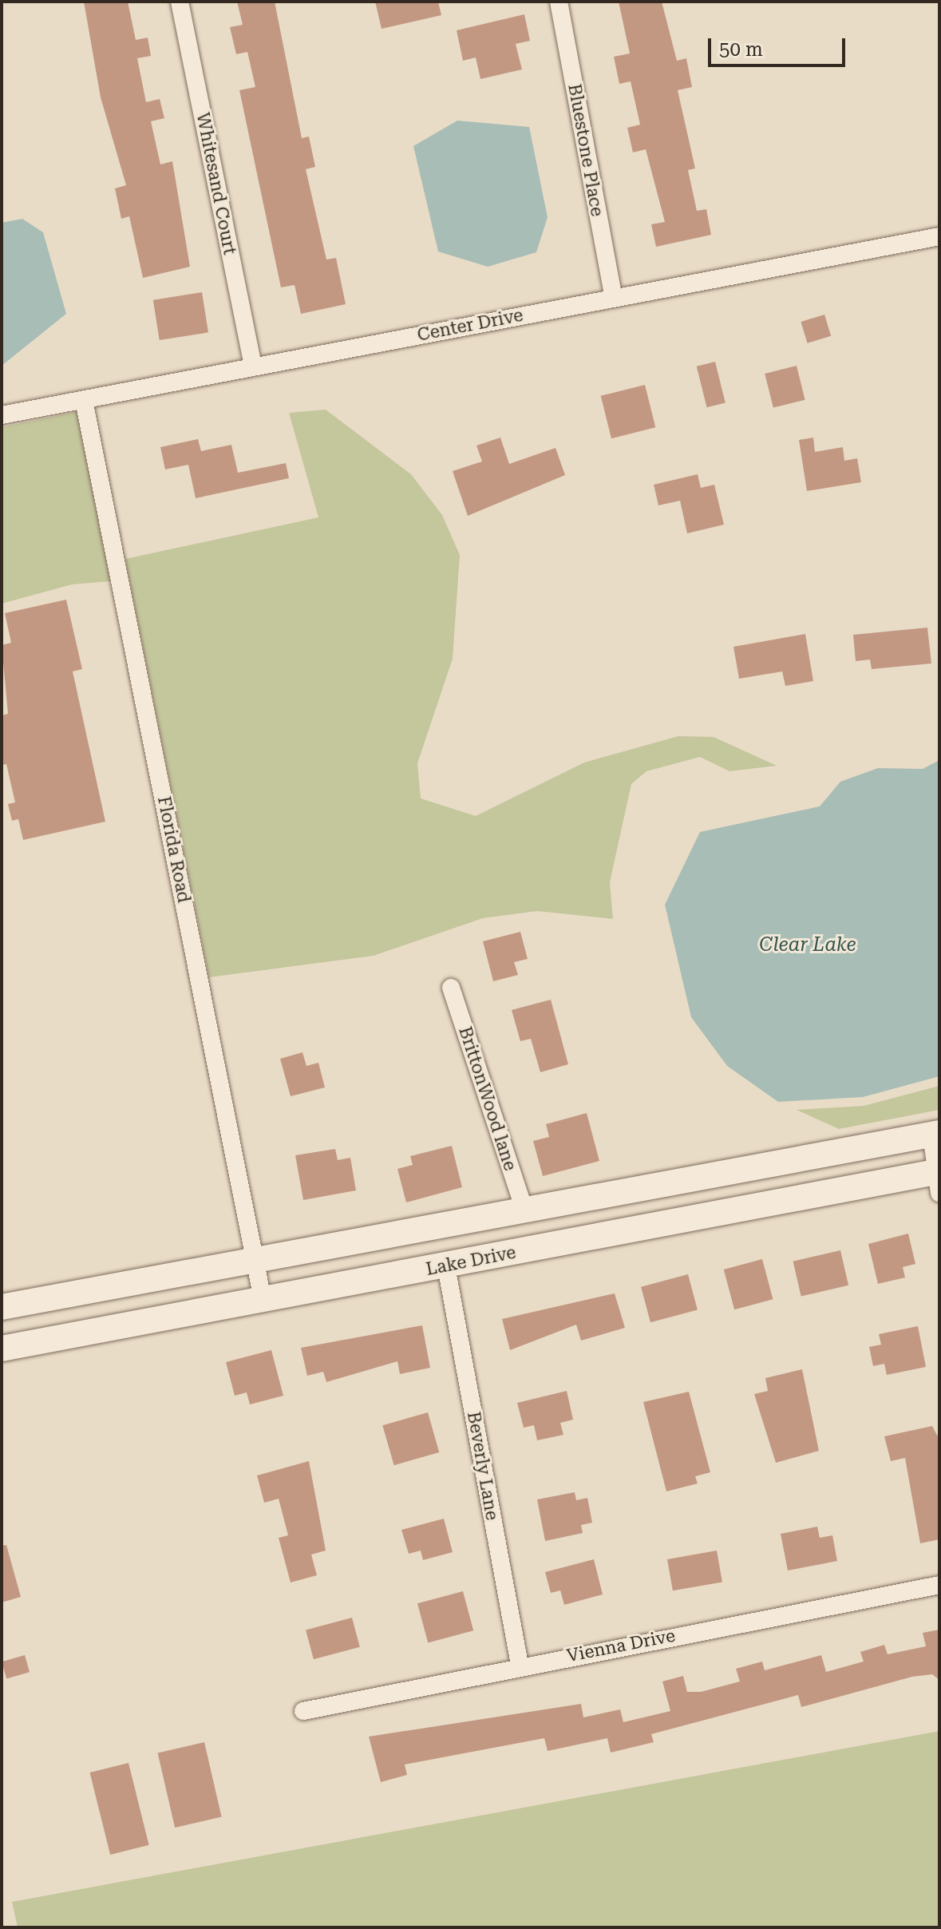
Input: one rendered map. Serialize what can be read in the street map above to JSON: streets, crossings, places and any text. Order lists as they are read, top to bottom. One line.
{"streets":{"main road":["Lake Drive"],"street":["Bluestone Place","Whitesand Court","Center Drive","Florida Road","BrittonWood lane","Beverly Lane","Vienna Drive"]},"crossings":[["Bluestone Place","Center Drive"],["Whitesand Court","Center Drive"],["Center Drive","Florida Road"],["Florida Road","Lake Drive"],["Lake Drive","Beverly Lane"],["Beverly Lane","Vienna Drive"]],"water":["Clear Lake"],"scale_bar":"50 m"}
